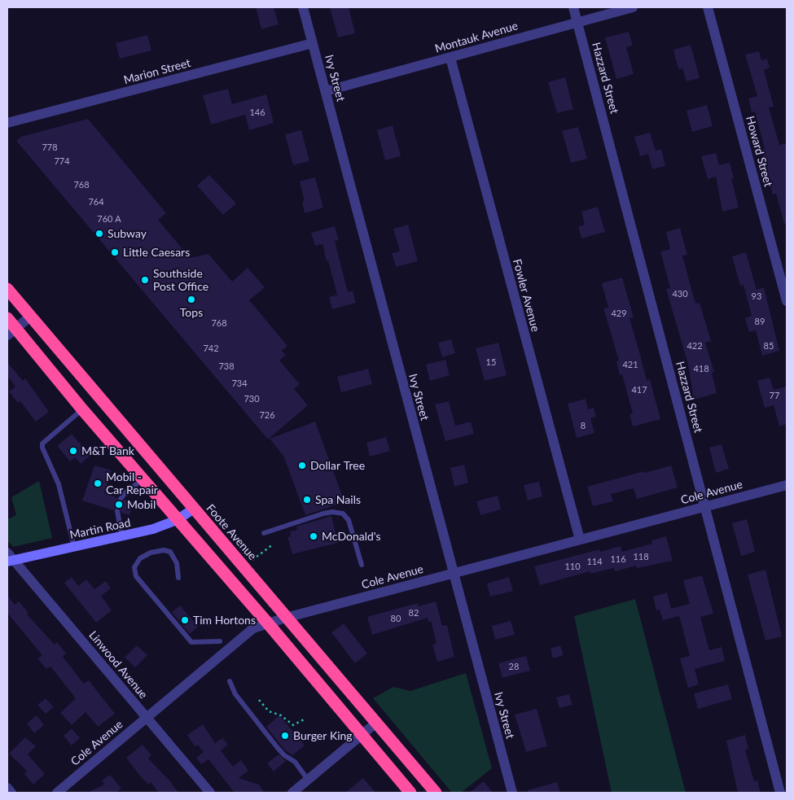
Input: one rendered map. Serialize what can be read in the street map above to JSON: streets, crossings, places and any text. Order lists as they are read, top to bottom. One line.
{"streets":{"highway":["Foote Avenue"],"street":["Montauk Avenue","Marion Street","Ivy Street","Hazzard Street","Howard Street","Fowler Avenue","Cole Avenue","Martin Road","Linwood Avenue"]},"crossings":[["Montauk Avenue","Ivy Street"],["Montauk Avenue","Hazzard Street"],["Montauk Avenue","Fowler Avenue"],["Marion Street","Ivy Street"],["Ivy Street","Cole Avenue"],["Hazzard Street","Cole Avenue"],["Fowler Avenue","Cole Avenue"],["Cole Avenue","Foote Avenue"],["Cole Avenue","Linwood Avenue"],["Martin Road","Foote Avenue"],["Martin Road","Linwood Avenue"]],"places":["Subway","Little Caesars","Southside Post Office","Tops","M&T Bank","Dollar Tree","Mobil - Car Repair","Spa Nails","Mobil","McDonald's","Tim Hortons","Burger King"],"house_numbers":["146","778","774","768","764","760 A","430","93","429","89","768","422","85","742","15","421","738","418","734","417","77","730","726","8","118","116","114","110","82","80","28"]}
